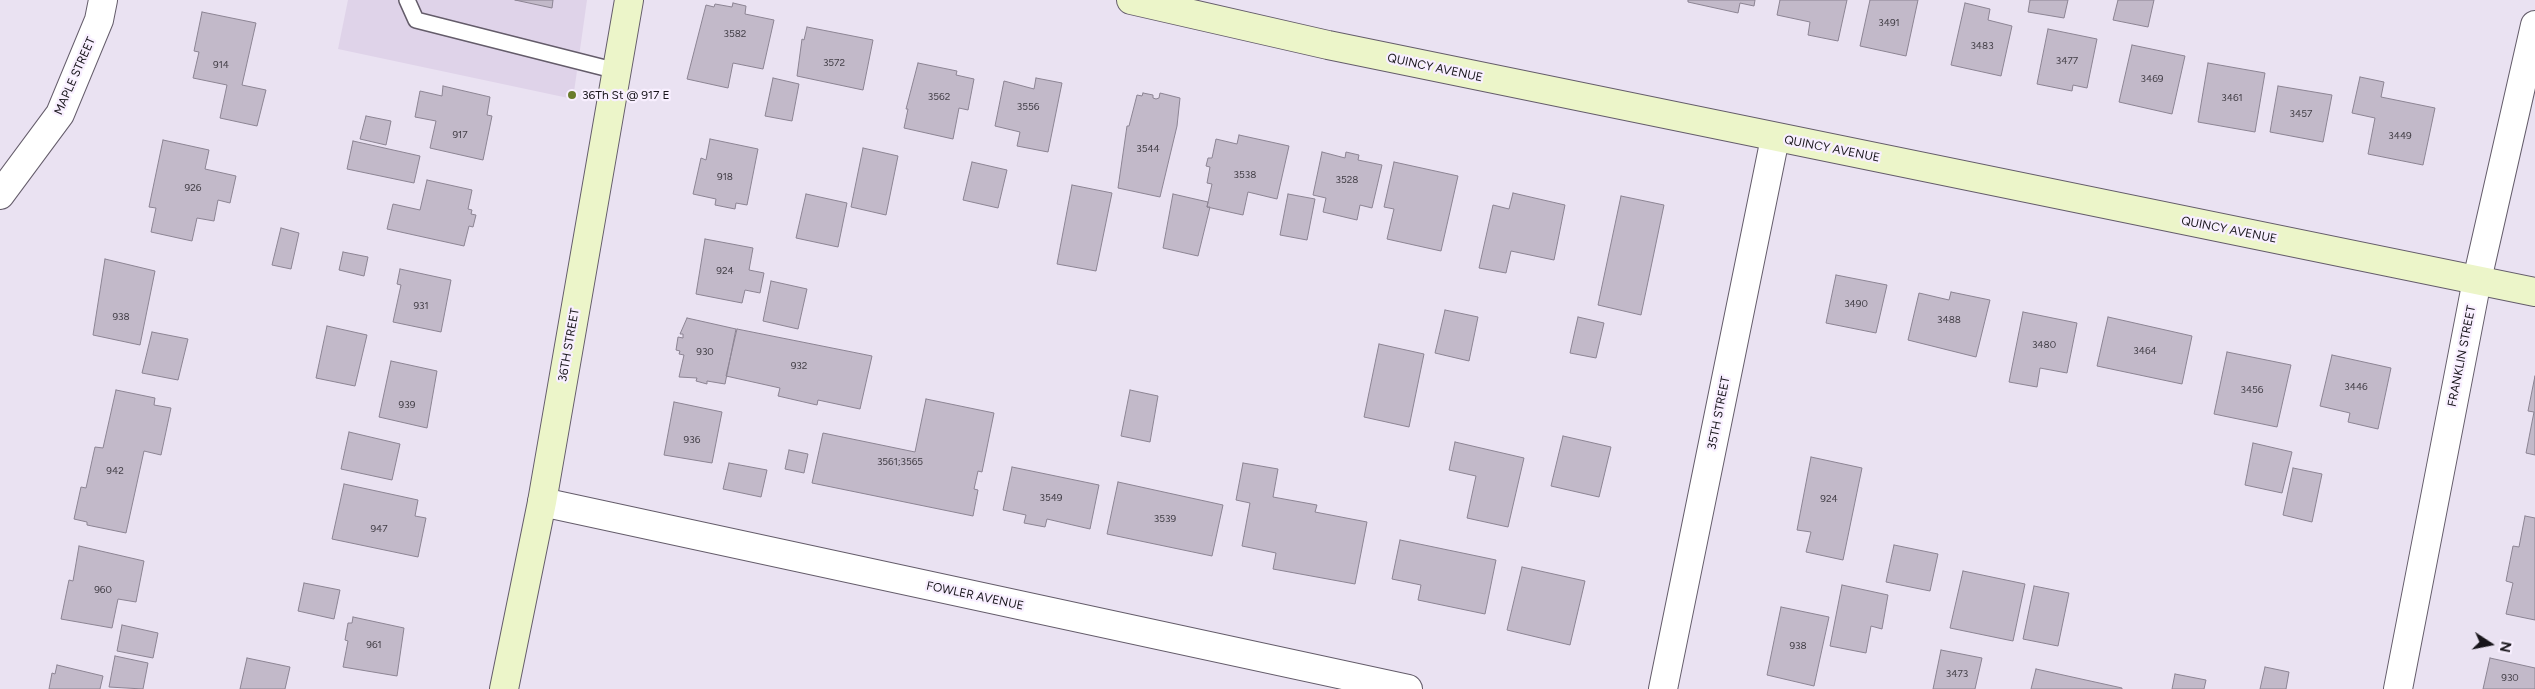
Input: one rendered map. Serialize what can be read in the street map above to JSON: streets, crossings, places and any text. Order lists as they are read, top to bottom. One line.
{"streets":{"street":["QUINCY AVENUE","MAPLE STREET","36TH STREET","FRANKLIN STREET","35TH STREET","FOWLER AVENUE"]},"crossings":[["QUINCY AVENUE","FRANKLIN STREET"],["QUINCY AVENUE","35TH STREET"],["36TH STREET","FOWLER AVENUE"]],"places":["36Th St @ 917 E"],"house_numbers":["3491","3582","3483","3477","3572","914","3469","3562","3461","3556","3457","917","3449","3544","3538","918","3528","926","924","3490","931","938","3488","3480","3464","930","932","3446","3456","939","936","3561;3565","942","3549","924","3539","947","960","961","938","3473","930"],"north":"right"}
